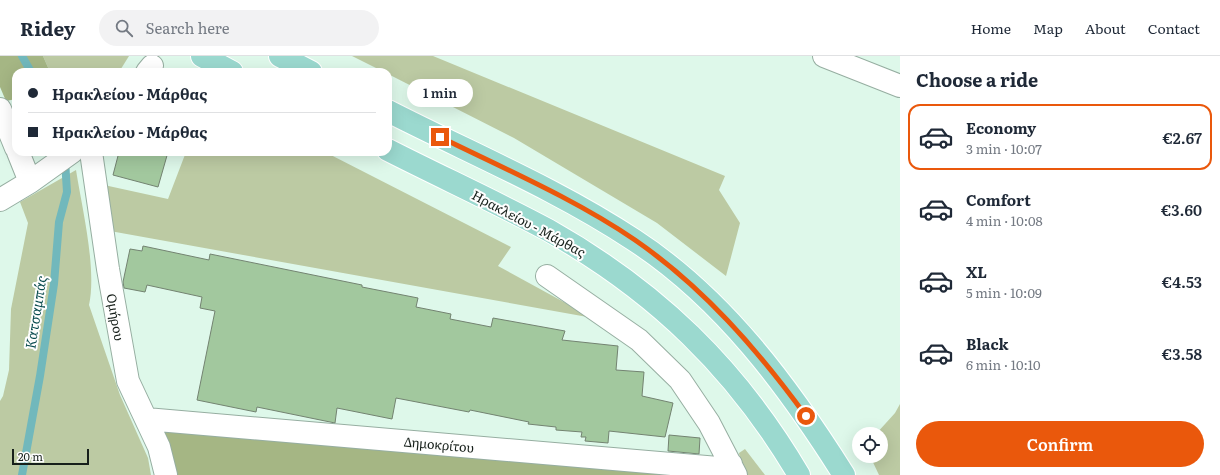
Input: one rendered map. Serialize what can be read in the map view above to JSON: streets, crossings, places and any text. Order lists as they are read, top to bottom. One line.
{"streets":{"main road":["Ηρακλείου - Μάρθας"],"street":["Ομήρου","Δημοκρίτου"]},"crossings":[["Ομήρου","Δημοκρίτου"]],"water":["Κατσαμπάς"],"scale_bar":"20 m","page":{"header":"Ridey","search":"Search here","nav":["Home","Map","About","Contact"],"heading":"Choose a ride","banner":["Ηρακλείου - Μάρθας","Ηρακλείου - Μάρθας"],"bubble":"1 min","list":[{"name":"Economy","note":"3 min · 10:07","value":"€2.67"},{"name":"Comfort","note":"4 min · 10:08","value":"€3.60"},{"name":"XL","note":"5 min · 10:09","value":"€4.53"},{"name":"Black","note":"6 min · 10:10","value":"€3.58"}],"buttons":"Confirm","scale":"20 m"}}
